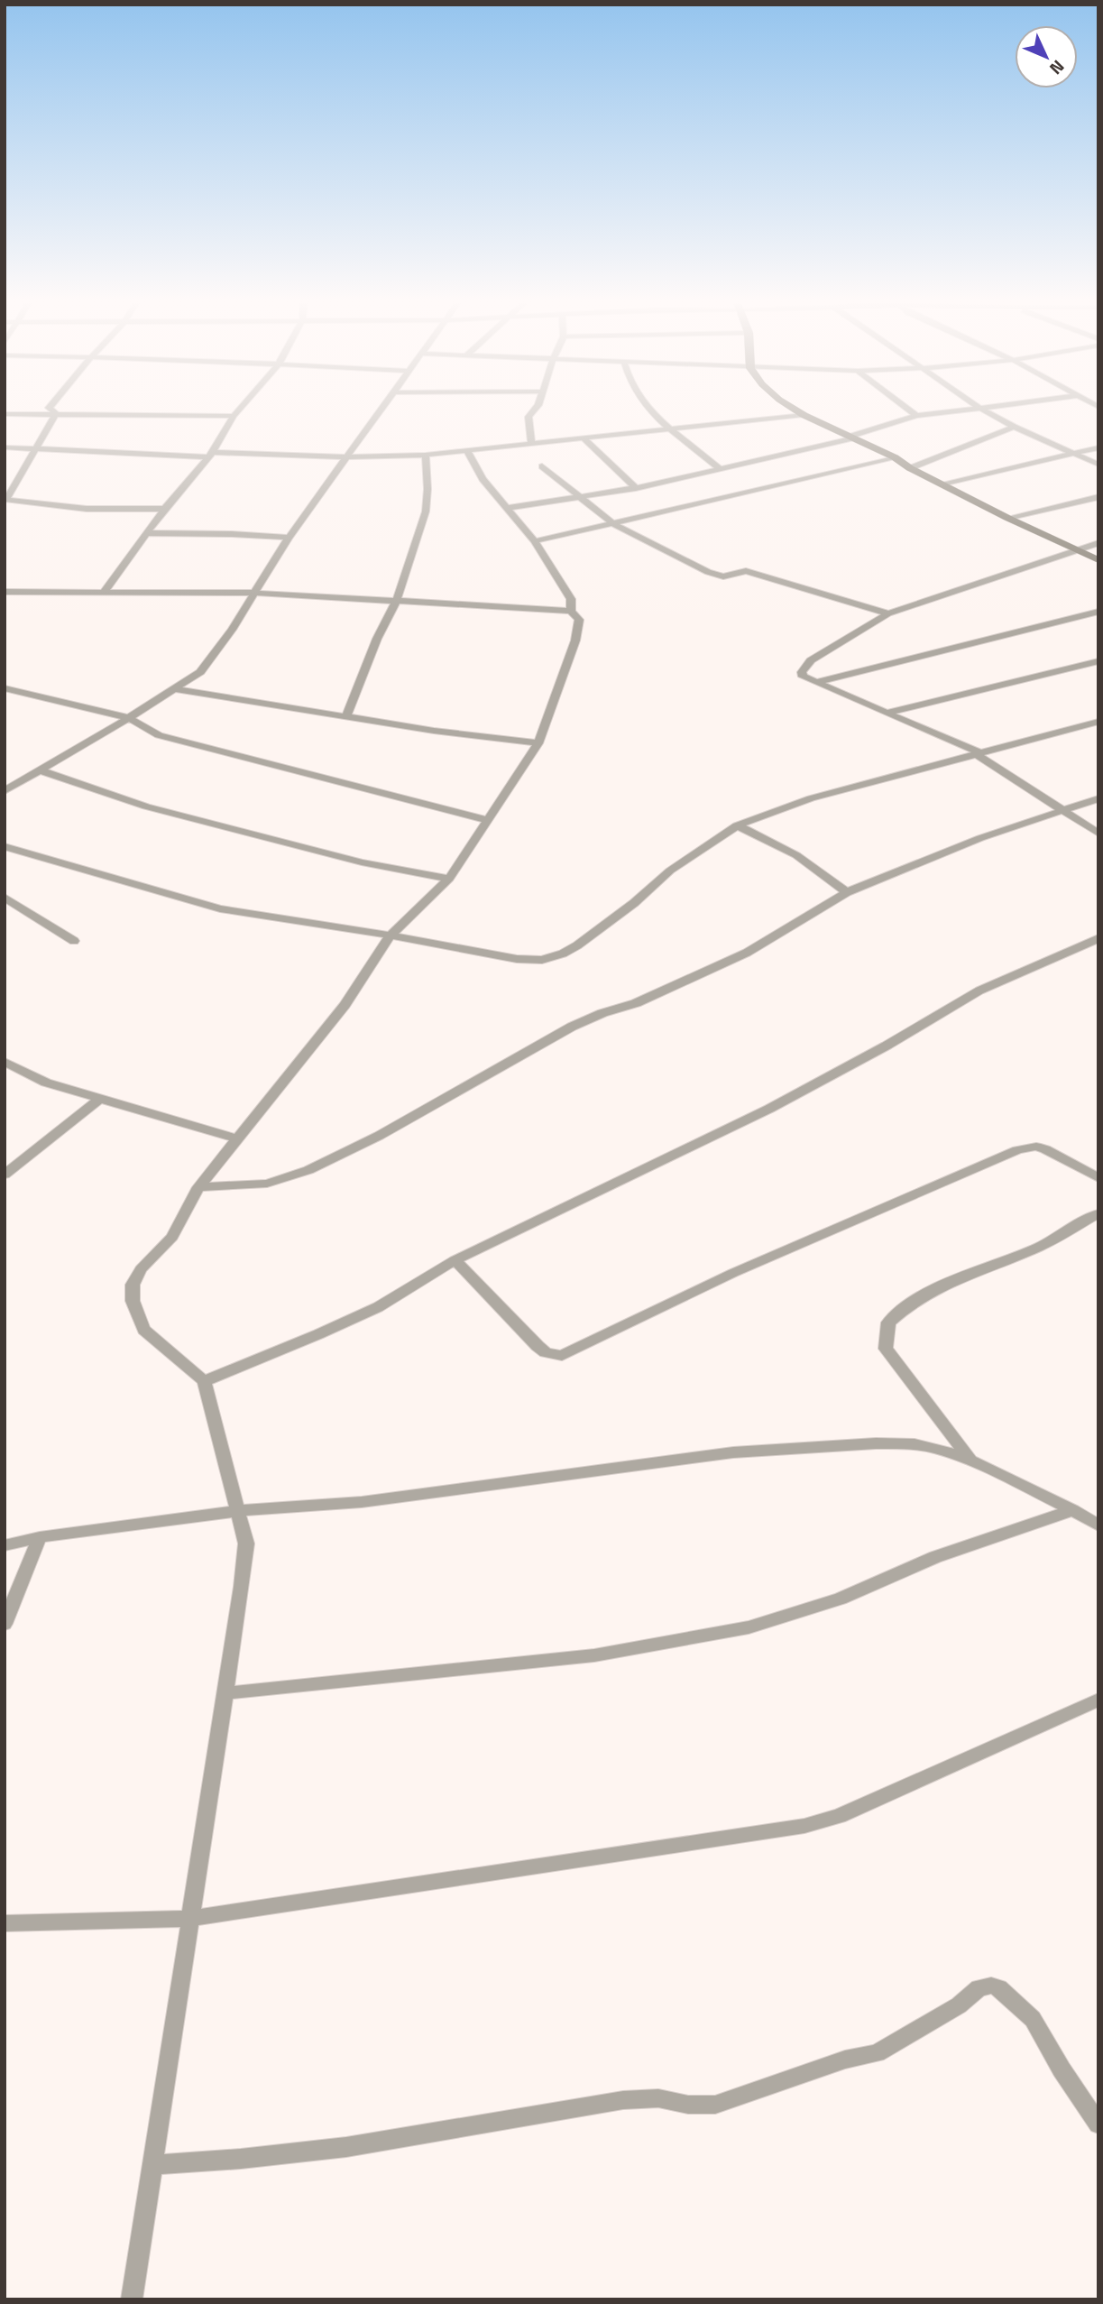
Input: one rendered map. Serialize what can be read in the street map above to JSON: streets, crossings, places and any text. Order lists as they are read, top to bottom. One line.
{"north":"bottom right"}
